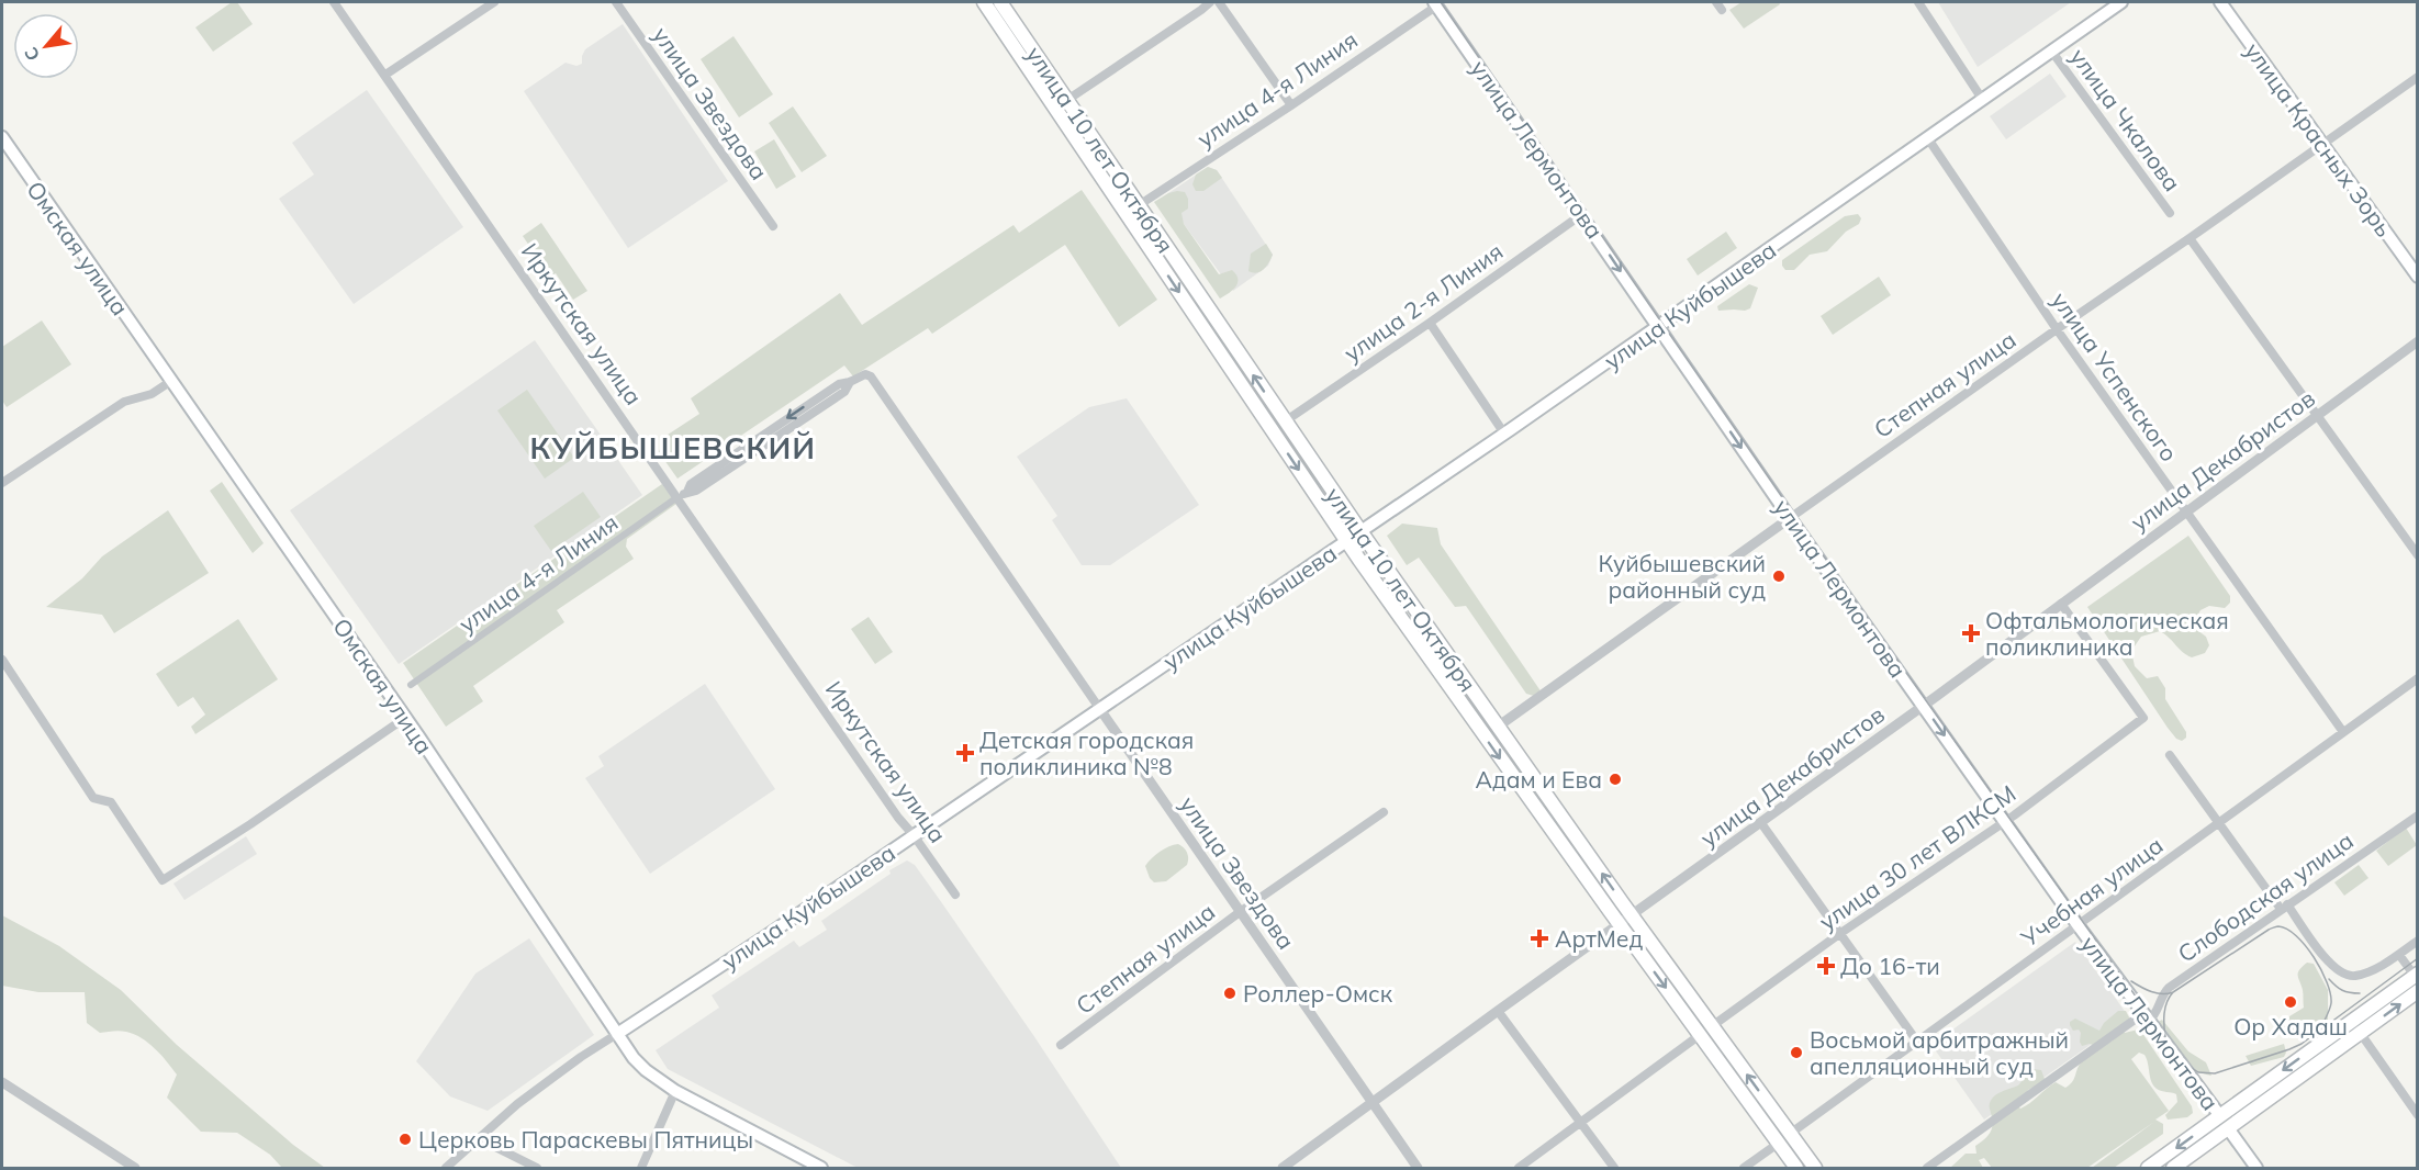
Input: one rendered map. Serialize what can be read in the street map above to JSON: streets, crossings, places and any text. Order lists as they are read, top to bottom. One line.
{"streets":{"main road":["улица Красных Зорь","улица 10 лет Октября","улица Лермонтова","Омская улица","улица Куйбышева"],"street":["улица 4-я Линия","улица Звездова","улица Чкалова","улица 2-я Линия","Иркутская улица","улица Успенского","Степная улица","улица Декабристов","улица 30 лет ВЛКСМ","Учебная улица","Слободская улица"]},"crossings":[["улица 4-я Линия","улица Звездова"],["улица 4-я Линия","улица 10 лет Октября"],["улица 4-я Линия","улица Лермонтова"],["улица 4-я Линия","Иркутская улица"],["улица Звездова","улица Куйбышева"],["улица Звездова","Степная улица"],["улица Звездова","улица Декабристов"],["улица Чкалова","улица Куйбышева"],["улица Красных Зорь","Степная улица"],["улица 10 лет Октября","улица 2-я Линия"],["улица 10 лет Октября","улица Куйбышева"],["улица 10 лет Октября","Степная улица"],["улица 10 лет Октября","улица Декабристов"],["улица 10 лет Октября","улица 30 лет ВЛКСМ"],["улица 10 лет Октября","Учебная улица"],["улица Лермонтова","улица 2-я Линия"],["улица Лермонтова","улица Куйбышева"],["улица Лермонтова","Степная улица"],["улица Лермонтова","улица Декабристов"],["улица Лермонтова","улица 30 лет ВЛКСМ"],["улица Лермонтова","Учебная улица"],["улица Лермонтова","Слободская улица"],["Омская улица","улица Куйбышева"],["улица Куйбышева","Иркутская улица"],["улица Куйбышева","улица Успенского"],["улица Успенского","Степная улица"],["улица Успенского","улица Декабристов"],["улица Успенского","Учебная улица"],["улица Декабристов","улица 30 лет ВЛКСМ"]],"one_way":["улица Лермонтова"],"districts":["КУЙБЫШЕВСКИЙ"],"places":{"other":["Куйбышевский районный суд","Адам и Ева","Роллер-Омск","Ор Хадаш","Восьмой арбитражный апелляционный суд","Церковь Параскевы Пятницы"],"health":["Офтальмологическая поликлиника","Детская городская поликлиника №8","АртМед","До 16-ти"]},"north":"bottom left"}
